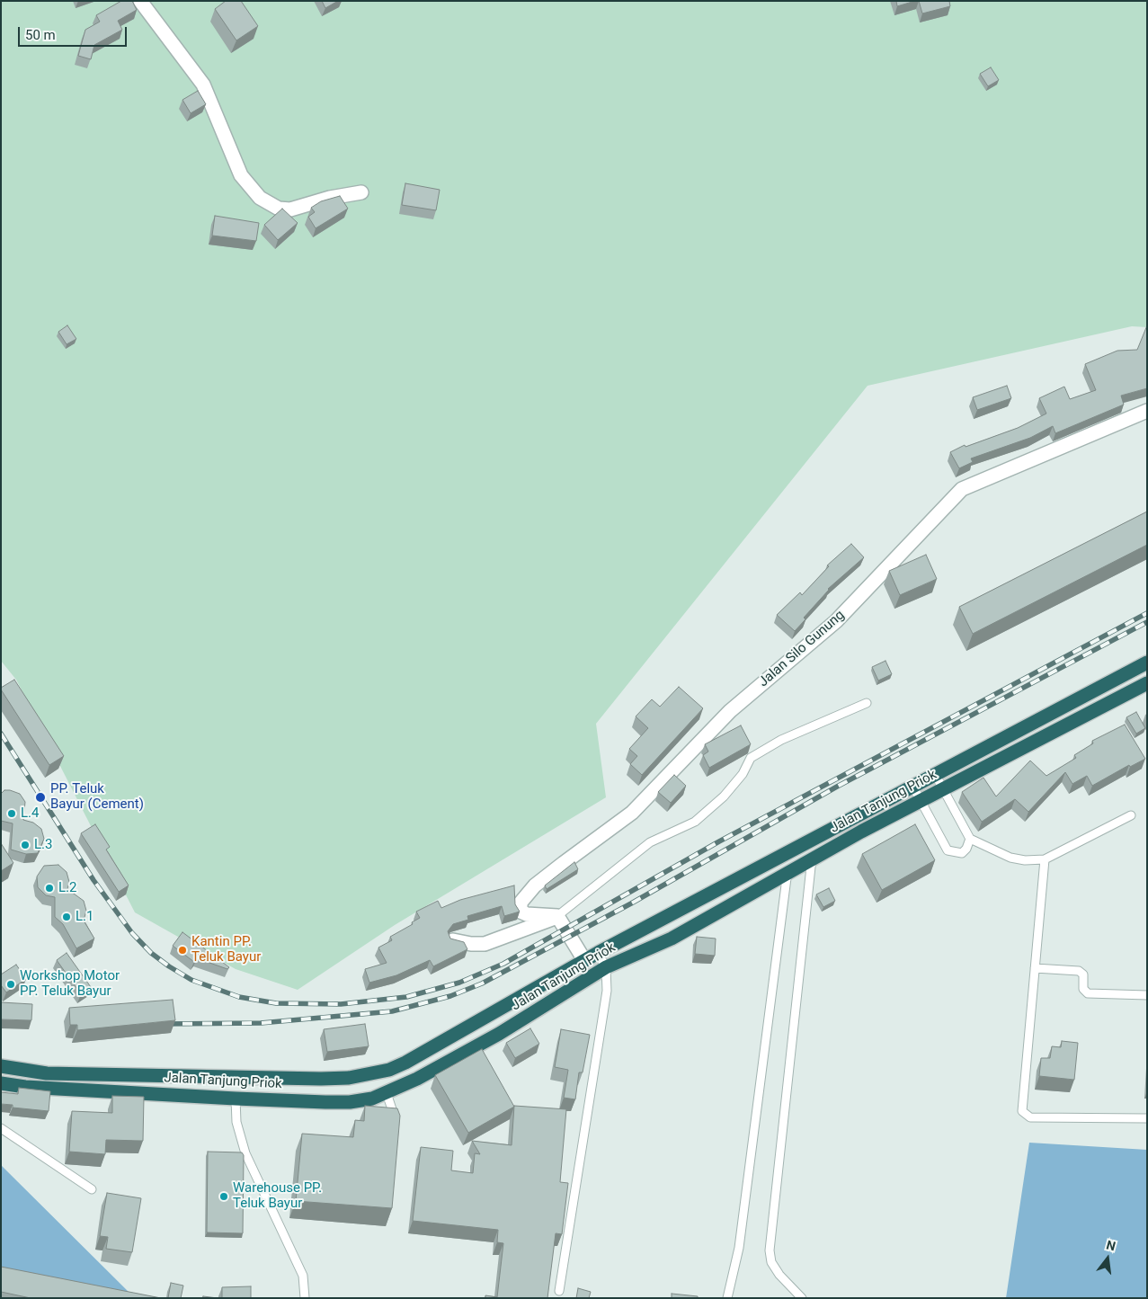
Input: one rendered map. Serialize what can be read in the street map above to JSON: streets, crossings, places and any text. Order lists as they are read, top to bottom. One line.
{"streets":{"highway":["Jalan Tanjung Priok"],"street":["Jalan Silo Gunung"]},"places":["PP. Teluk Bayur (Cement)","L.4","L.3","L.2","L.1","Kantin PP. Teluk Bayur","Workshop Motor PP. Teluk Bayur","Warehouse PP. Teluk Bayur"],"scale_bar":"50 m","north":"top"}
